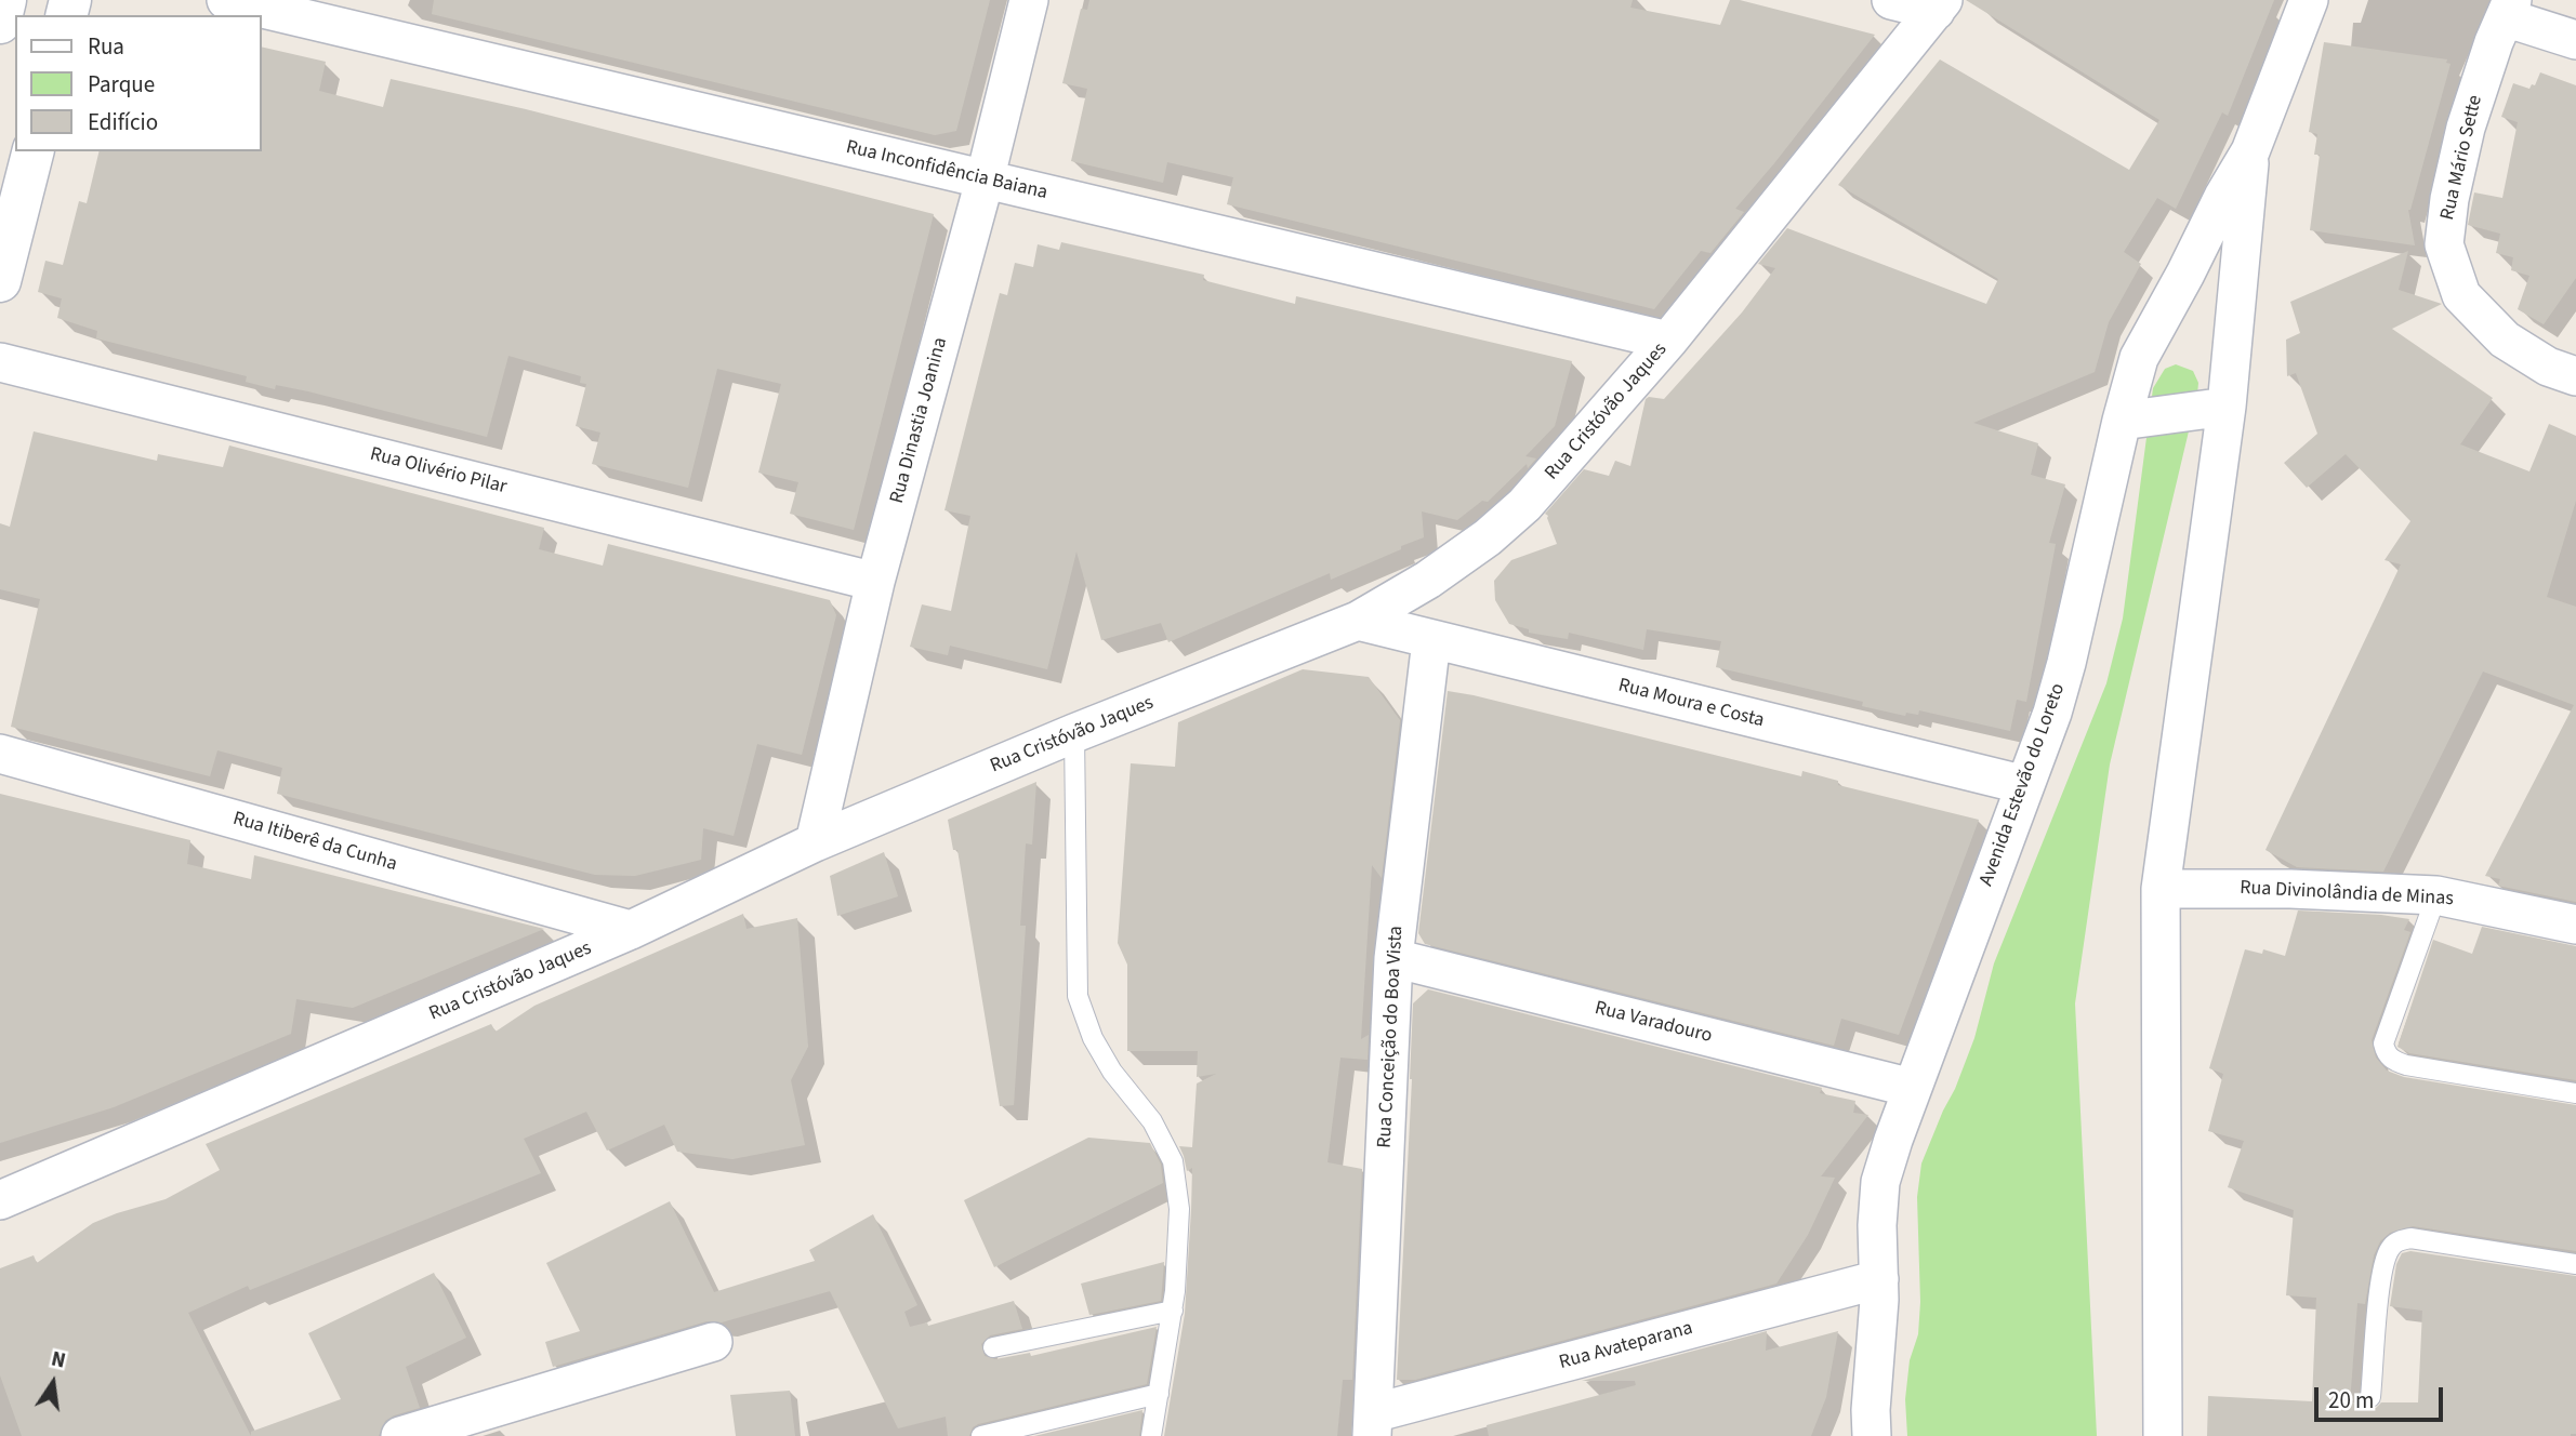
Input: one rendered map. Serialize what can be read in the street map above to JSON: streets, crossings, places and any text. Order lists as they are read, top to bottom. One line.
{"streets":{"street":["Rua Mário Sette","Rua Inconfidência Baiana","Rua Cristóvão Jaques","Rua Dinastia Joanina","Rua Olivério Pilar","Rua Moura e Costa","Avenida Estevão do Loreto","Rua Itiberê da Cunha","Rua Divinolândia de Minas","Rua Varadouro","Rua Conceição do Boa Vista","Rua Avateparana"]},"crossings":[["Rua Inconfidência Baiana","Rua Cristóvão Jaques"],["Rua Inconfidência Baiana","Rua Dinastia Joanina"],["Rua Cristóvão Jaques","Rua Dinastia Joanina"],["Rua Cristóvão Jaques","Rua Moura e Costa"],["Rua Cristóvão Jaques","Rua Itiberê da Cunha"],["Rua Dinastia Joanina","Rua Olivério Pilar"],["Rua Moura e Costa","Avenida Estevão do Loreto"],["Rua Moura e Costa","Rua Conceição do Boa Vista"],["Avenida Estevão do Loreto","Rua Divinolândia de Minas"],["Avenida Estevão do Loreto","Rua Varadouro"],["Avenida Estevão do Loreto","Rua Avateparana"],["Rua Varadouro","Rua Conceição do Boa Vista"],["Rua Conceição do Boa Vista","Rua Avateparana"]],"legend":["Rua","Parque","Edifício"],"scale_bar":"20 m","north":"top"}
